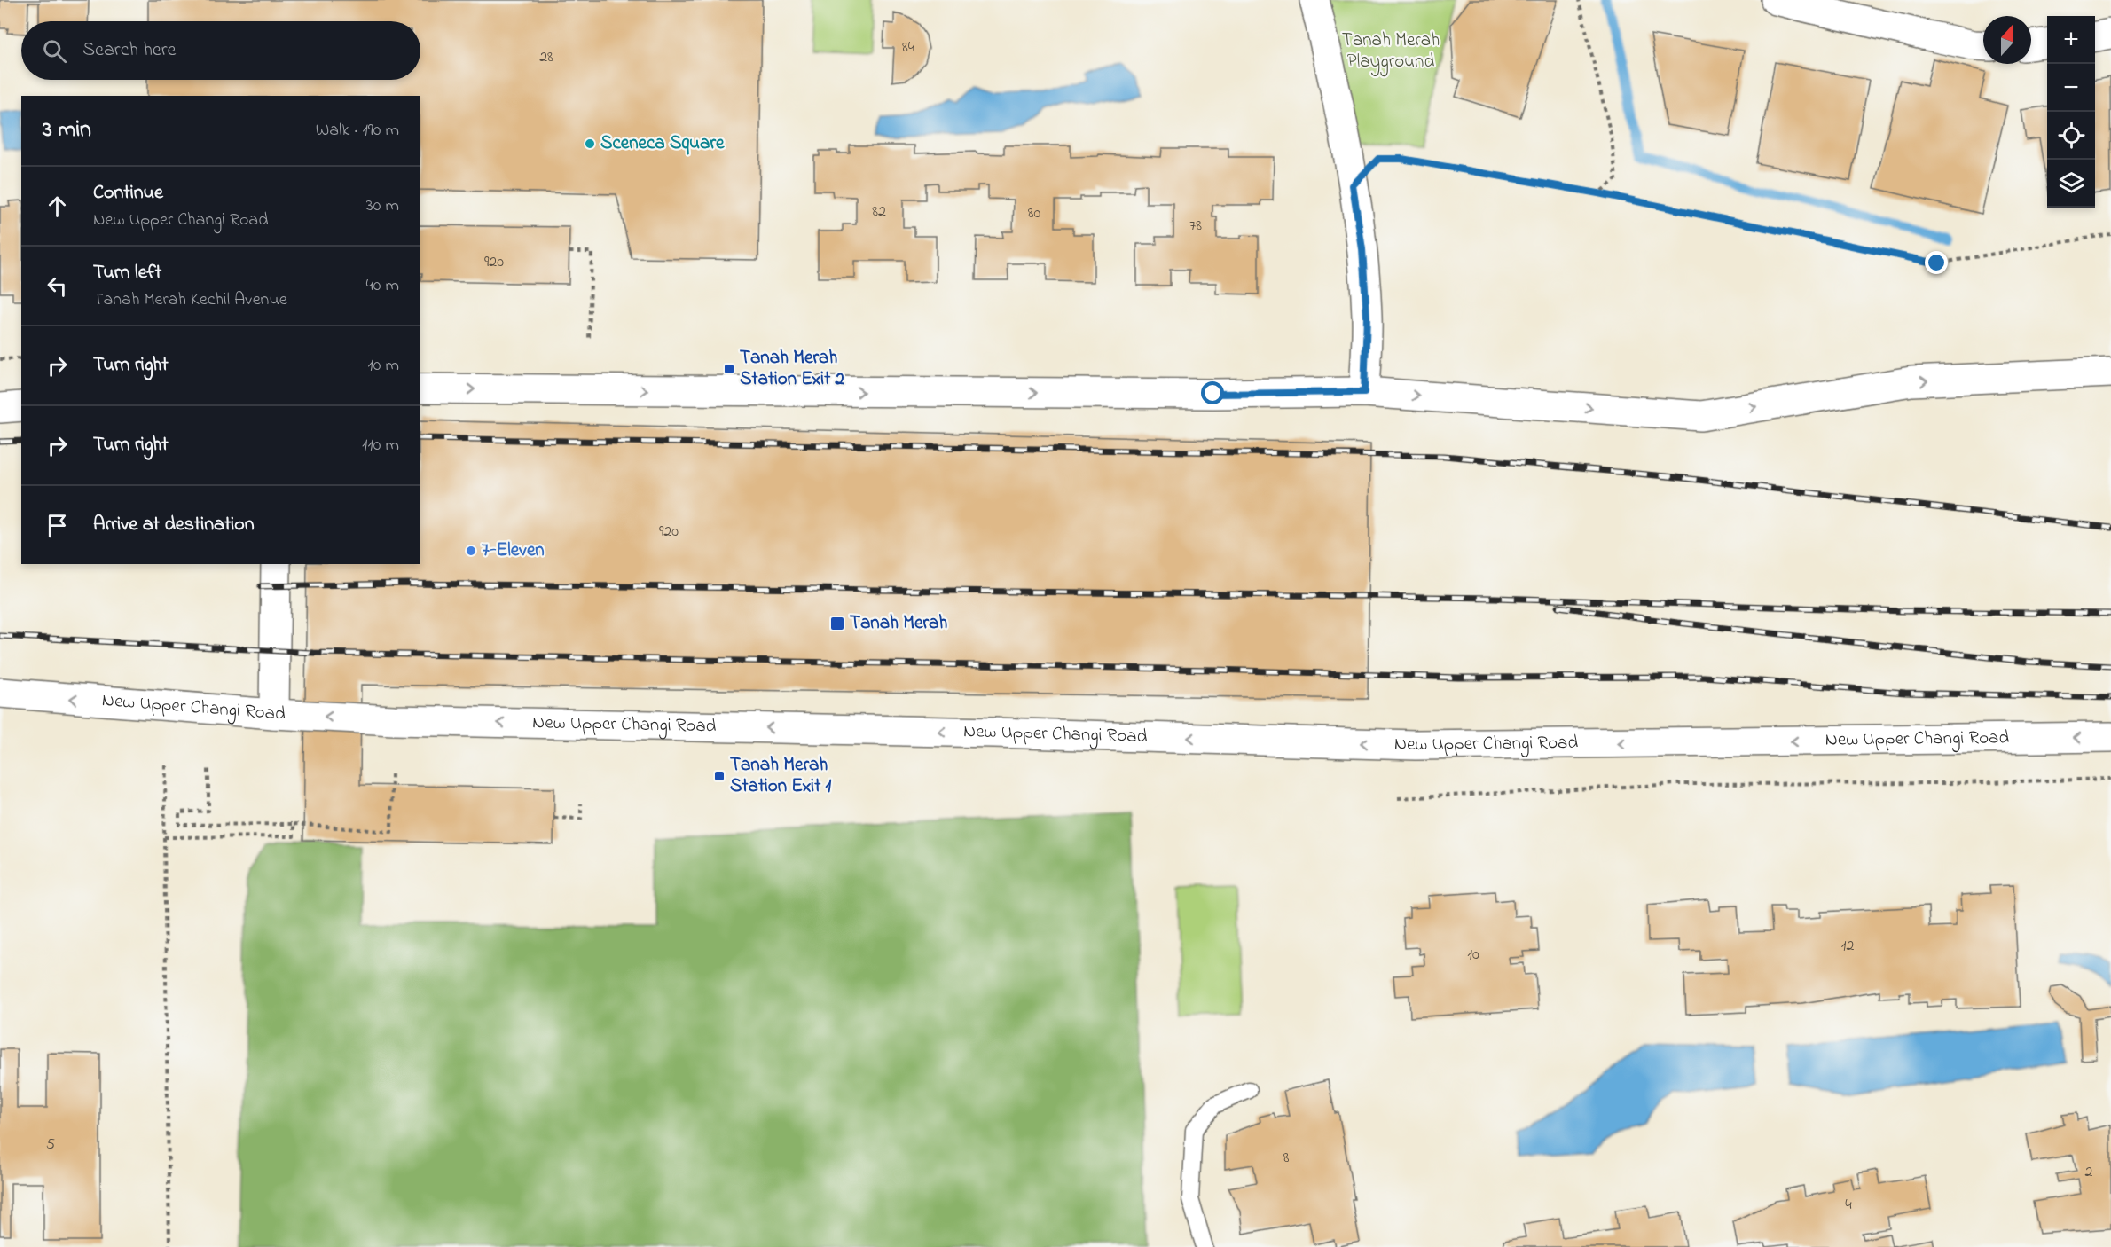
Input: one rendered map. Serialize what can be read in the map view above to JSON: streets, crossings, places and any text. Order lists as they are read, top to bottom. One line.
{"streets":{"main road":["New Upper Changi Road"]},"one_way":["New Upper Changi Road"],"parks":["Tanah Merah Playground"],"places":{"other":["Sceneca Square","7-Eleven"],"transit":["Tanah Merah Station Exit 2","Tanah Merah","Tanah Merah Station Exit 1"]},"house_numbers":["84","28","82","80","78","920","920","12","10","5","8","2","4"],"north":"top","page":{"map_buttons":["+","−"],"search":"Search here","heading":["3 min","Walk · 190 m"],"list":[["Continue","New Upper Changi Road","30 m"],["Turn left","Tanah Merah Kechil Avenue","40 m"],["Turn right","10 m"],["Turn right","110 m"],"Arrive at destination"]}}
